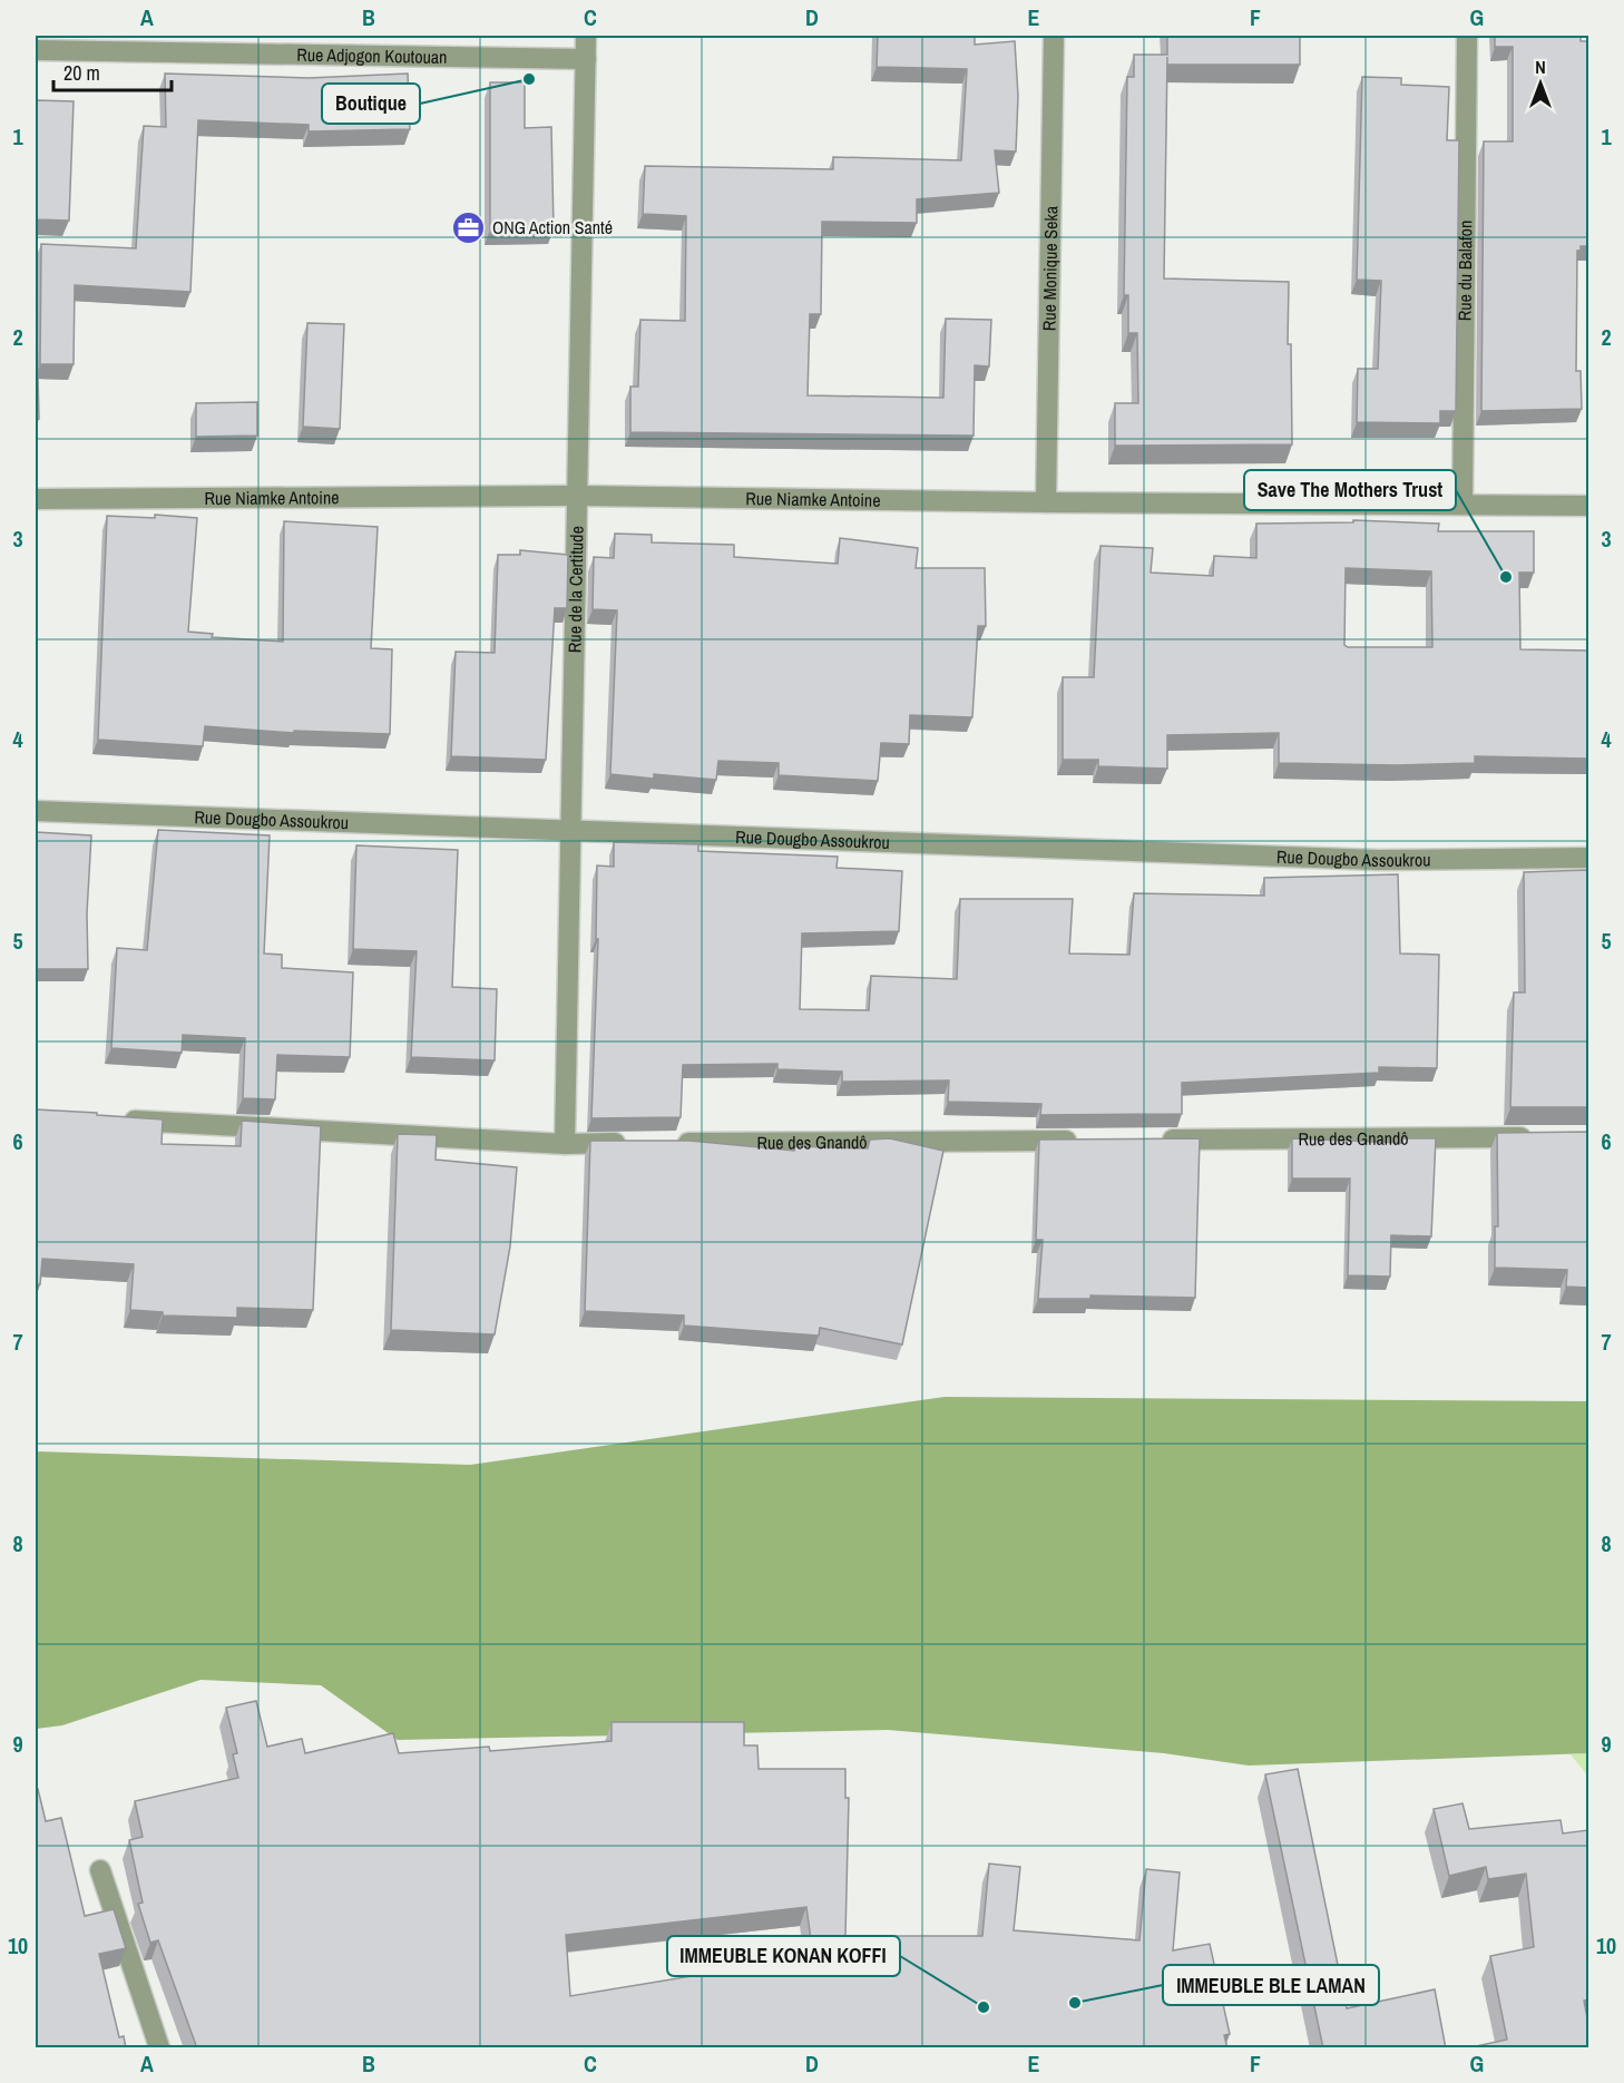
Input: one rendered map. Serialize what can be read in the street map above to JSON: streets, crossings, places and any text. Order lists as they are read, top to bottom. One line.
{"streets":{"street":["Rue Adjogon Koutouan","Rue Monique Seka","Rue du Balafon","Rue Niamke Antoine","Rue de la Certitude","Rue Dougbo Assoukrou","Rue des Gnandô"]},"crossings":[["Rue Adjogon Koutouan","Rue de la Certitude"],["Rue Monique Seka","Rue Niamke Antoine"],["Rue du Balafon","Rue Niamke Antoine"],["Rue Niamke Antoine","Rue de la Certitude"],["Rue de la Certitude","Rue Dougbo Assoukrou"]],"places":{"other":["Boutique","Save The Mothers Trust","IMMEUBLE BLE LAMAN","IMMEUBLE KONAN KOFFI"],"office":["ONG Action Santé"]},"scale_bar":"20 m","north":"top","grid":{"columns":["A","B","C","D","E","F","G"],"rows":["1","2","3","4","5","6","7","8","9","10"]}}
